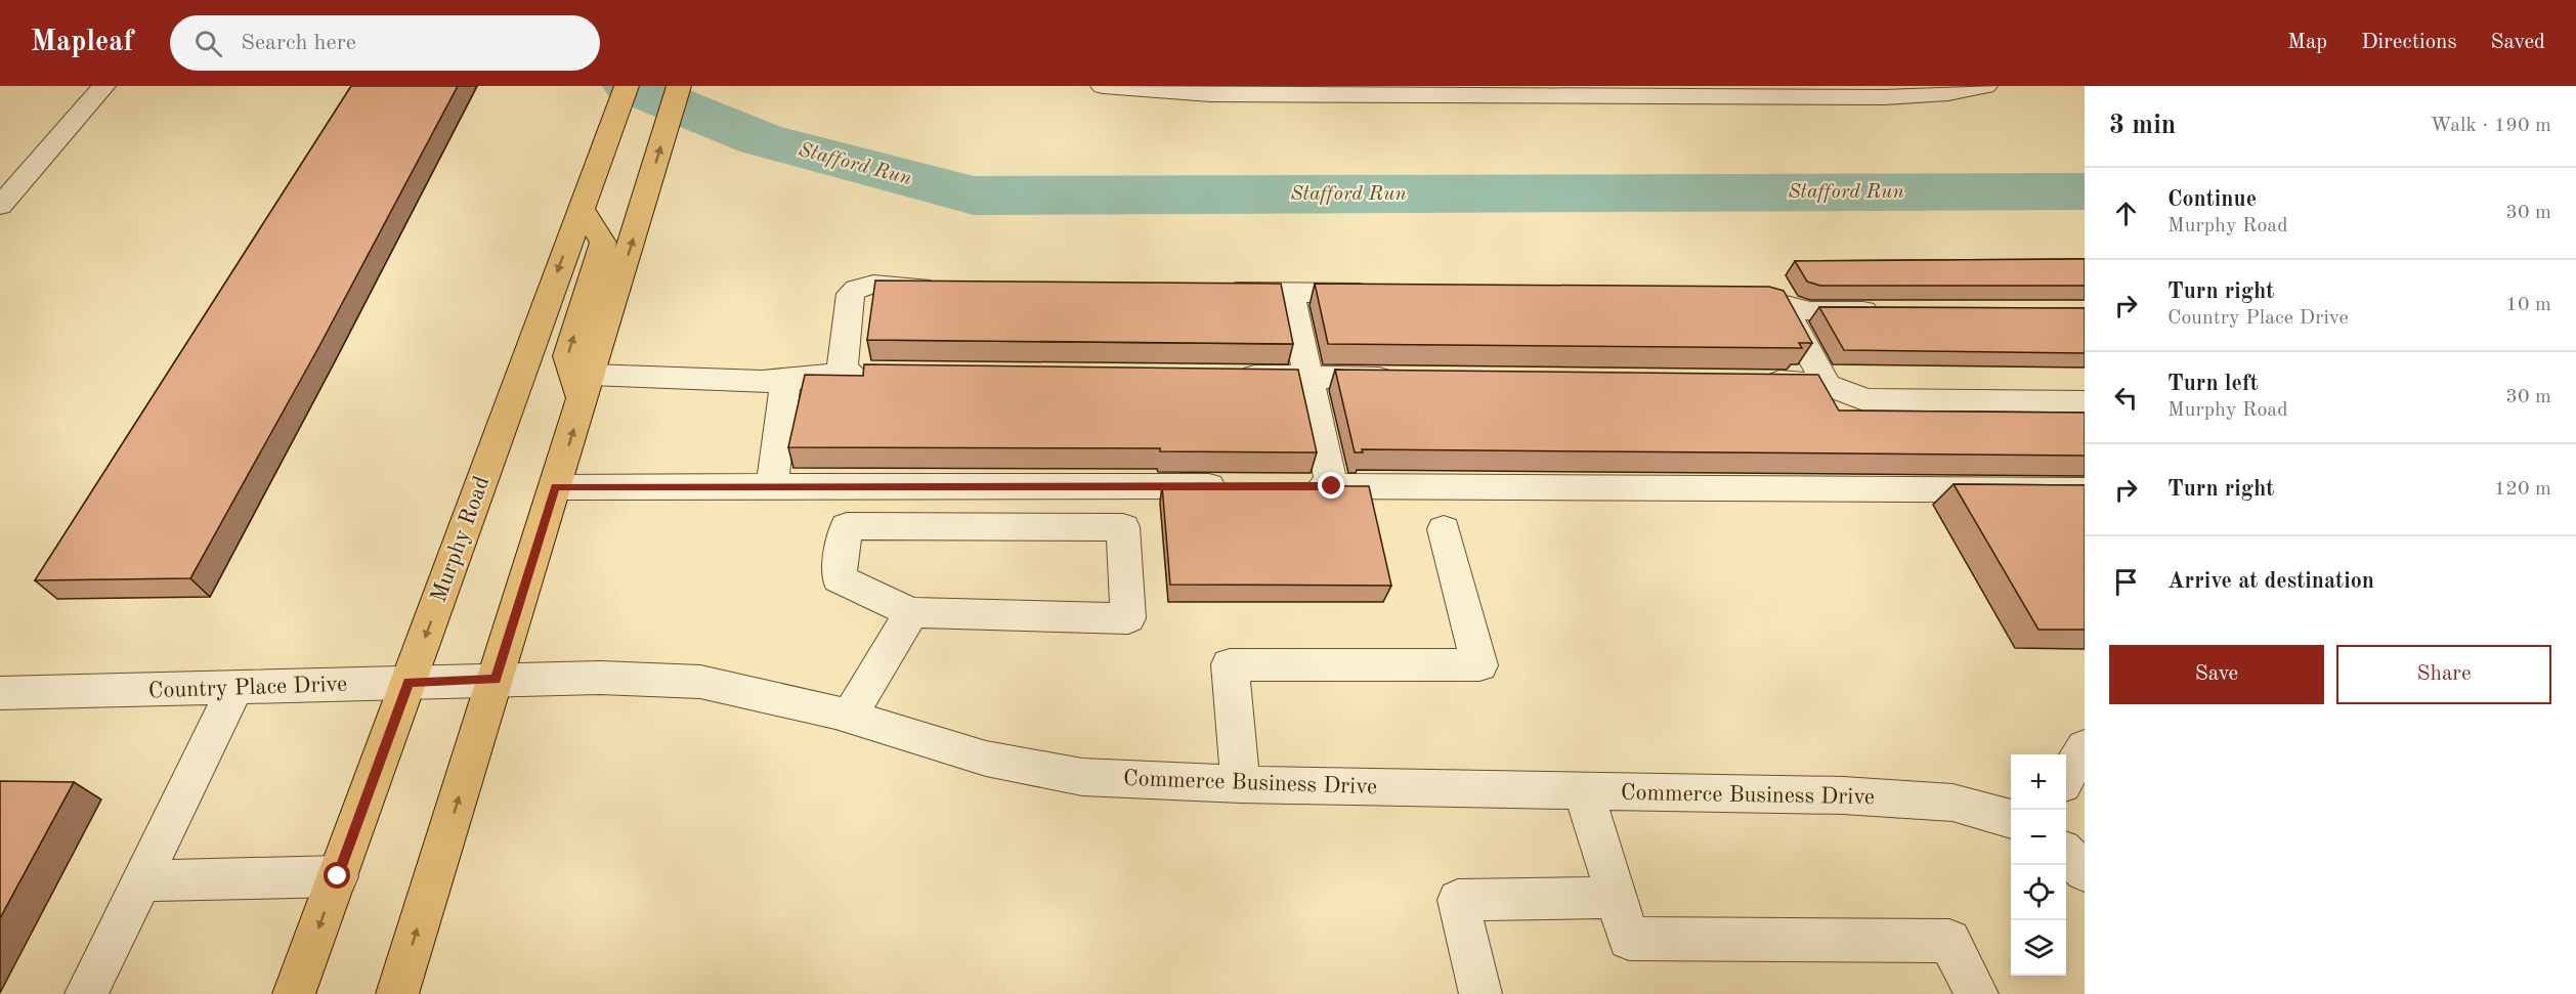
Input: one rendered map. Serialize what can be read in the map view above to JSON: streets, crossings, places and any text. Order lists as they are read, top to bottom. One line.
{"streets":{"main road":["Murphy Road"],"street":["Country Place Drive","Commerce Business Drive"]},"crossings":[["Murphy Road","Country Place Drive"],["Country Place Drive","Commerce Business Drive"]],"water":["Stafford Run"],"page":{"header":"Mapleaf","search":"Search here","nav":["Map","Directions","Saved"],"heading":["3 min","Walk · 190 m"],"list":[["Continue","Murphy Road","30 m"],["Turn right","Country Place Drive","10 m"],["Turn left","Murphy Road","30 m"],["Turn right","120 m"],"Arrive at destination"],"buttons":["Save","Share"],"map_buttons":["+","−"]}}
